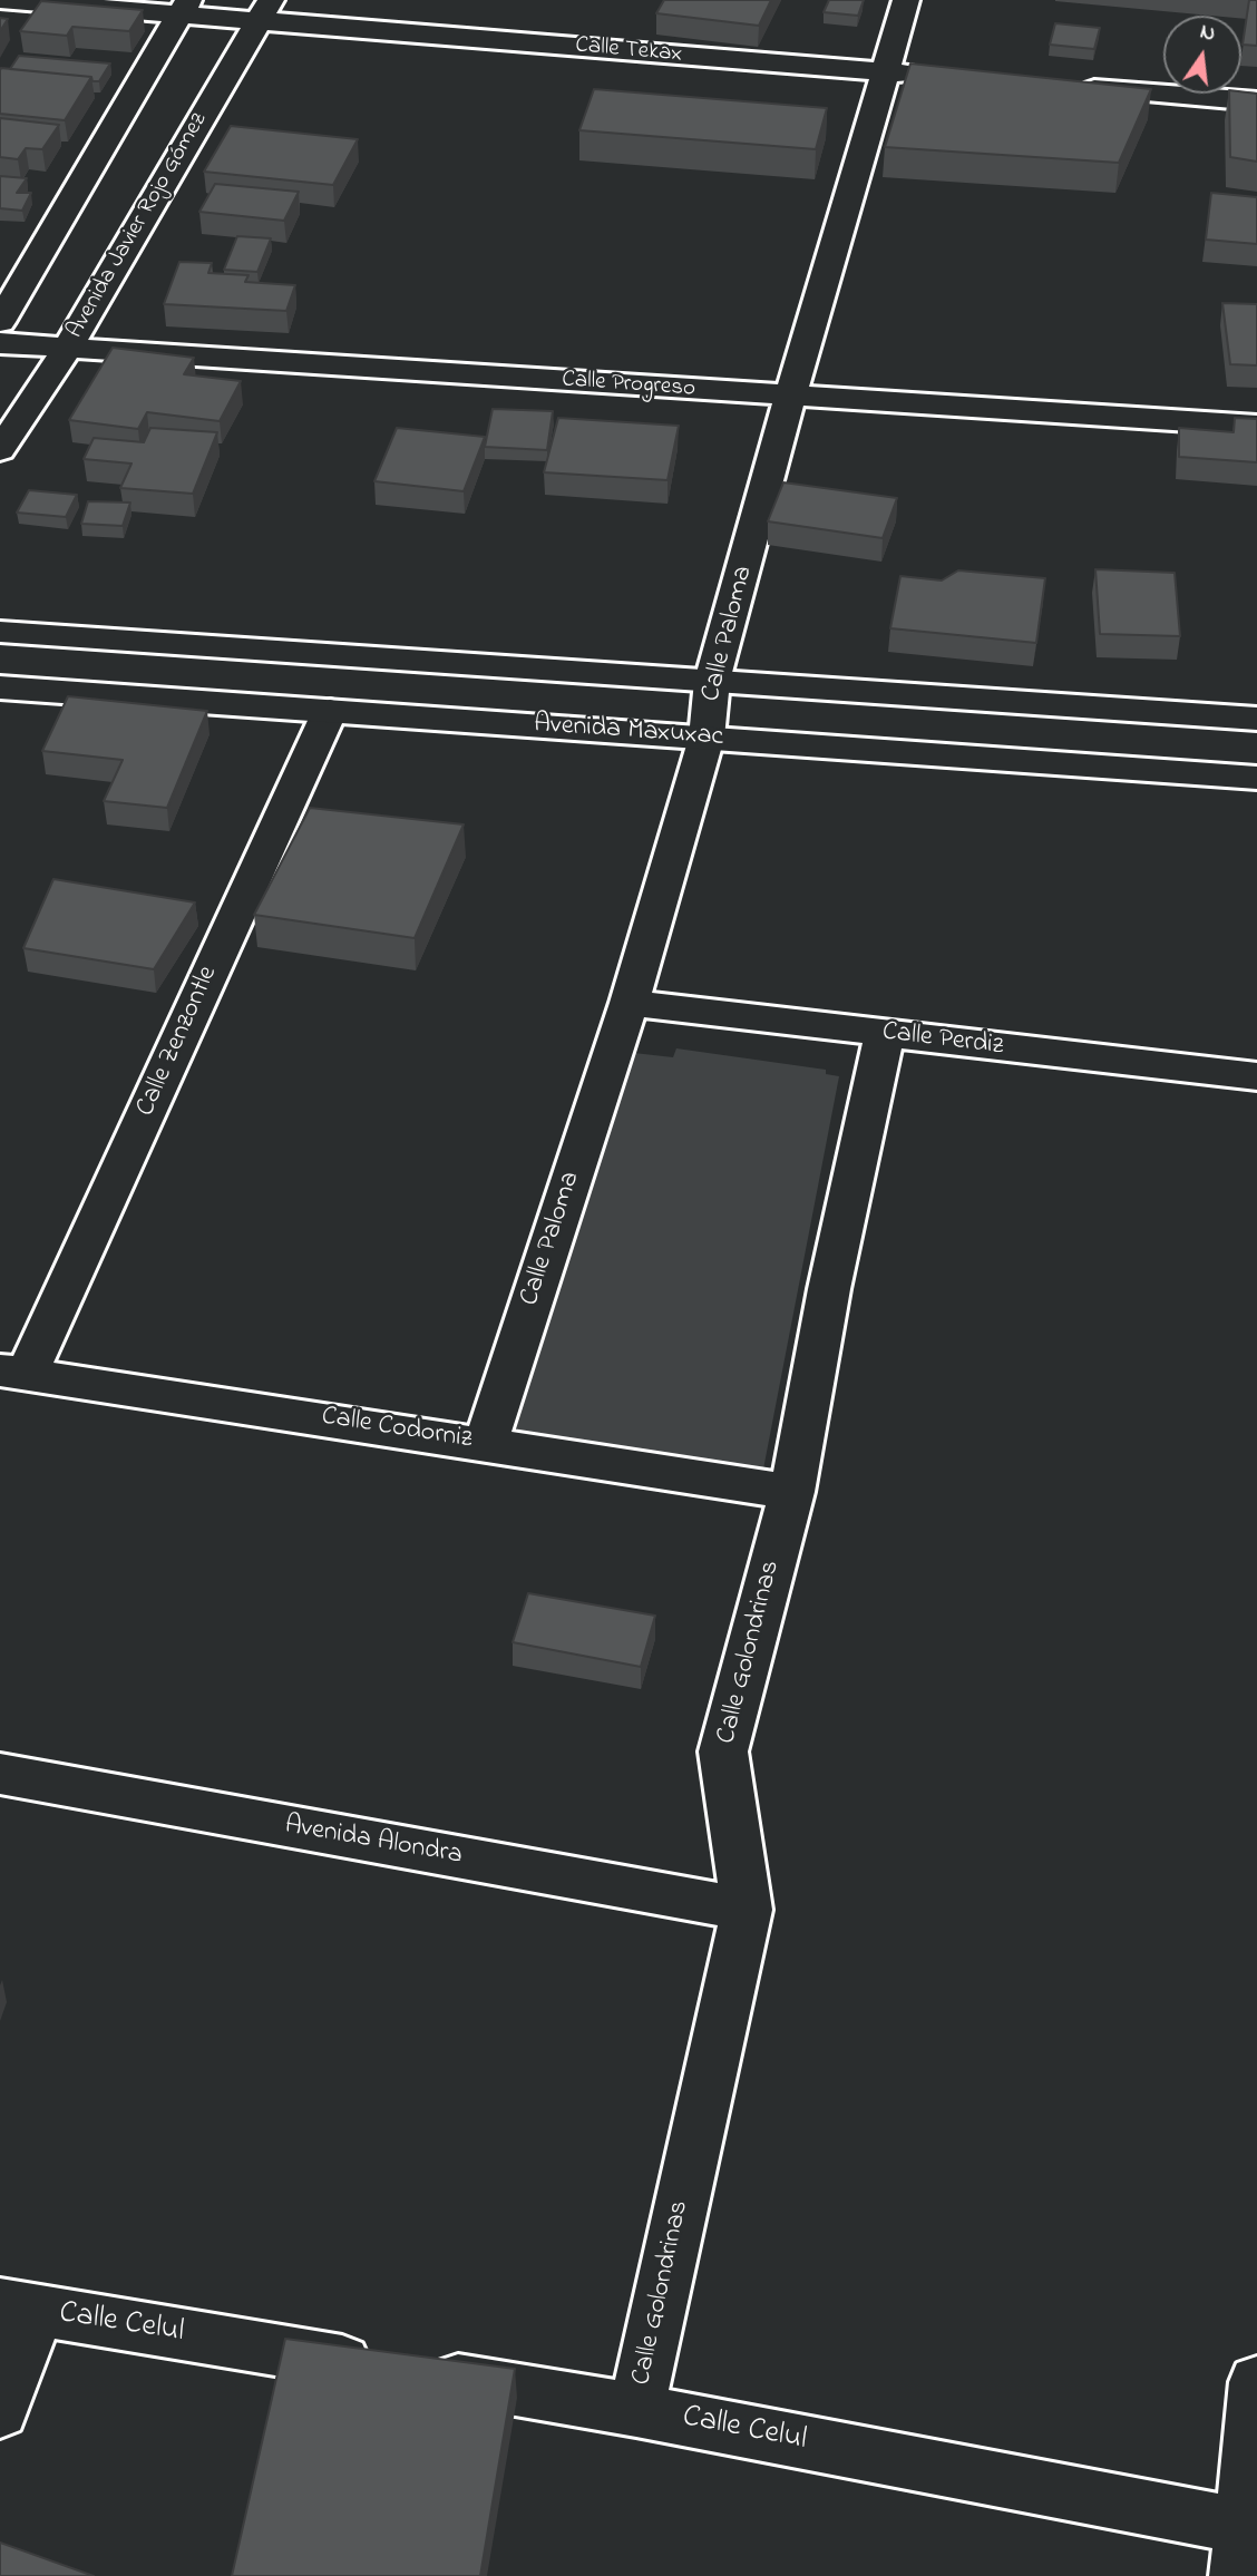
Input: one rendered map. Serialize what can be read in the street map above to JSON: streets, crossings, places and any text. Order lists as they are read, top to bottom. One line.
{"streets":{"street":["Calle Tekax","Avenida Javier Rojo Gómez","Calle Progreso","Calle Paloma","Avenida Maxuxac","Calle Perdiz","Calle Zenzontle","Calle Codorniz","Calle Golondrinas","Avenida Alondra","Calle Celul"]},"crossings":[["Calle Tekax","Avenida Javier Rojo Gómez"],["Calle Tekax","Calle Paloma"],["Avenida Javier Rojo Gómez","Calle Progreso"],["Calle Progreso","Calle Paloma"],["Calle Paloma","Avenida Maxuxac"],["Calle Paloma","Calle Perdiz"],["Calle Paloma","Calle Codorniz"],["Avenida Maxuxac","Calle Zenzontle"],["Calle Perdiz","Calle Golondrinas"],["Calle Zenzontle","Calle Codorniz"],["Calle Codorniz","Calle Golondrinas"],["Calle Golondrinas","Avenida Alondra"],["Calle Golondrinas","Calle Celul"]],"north":"top"}
